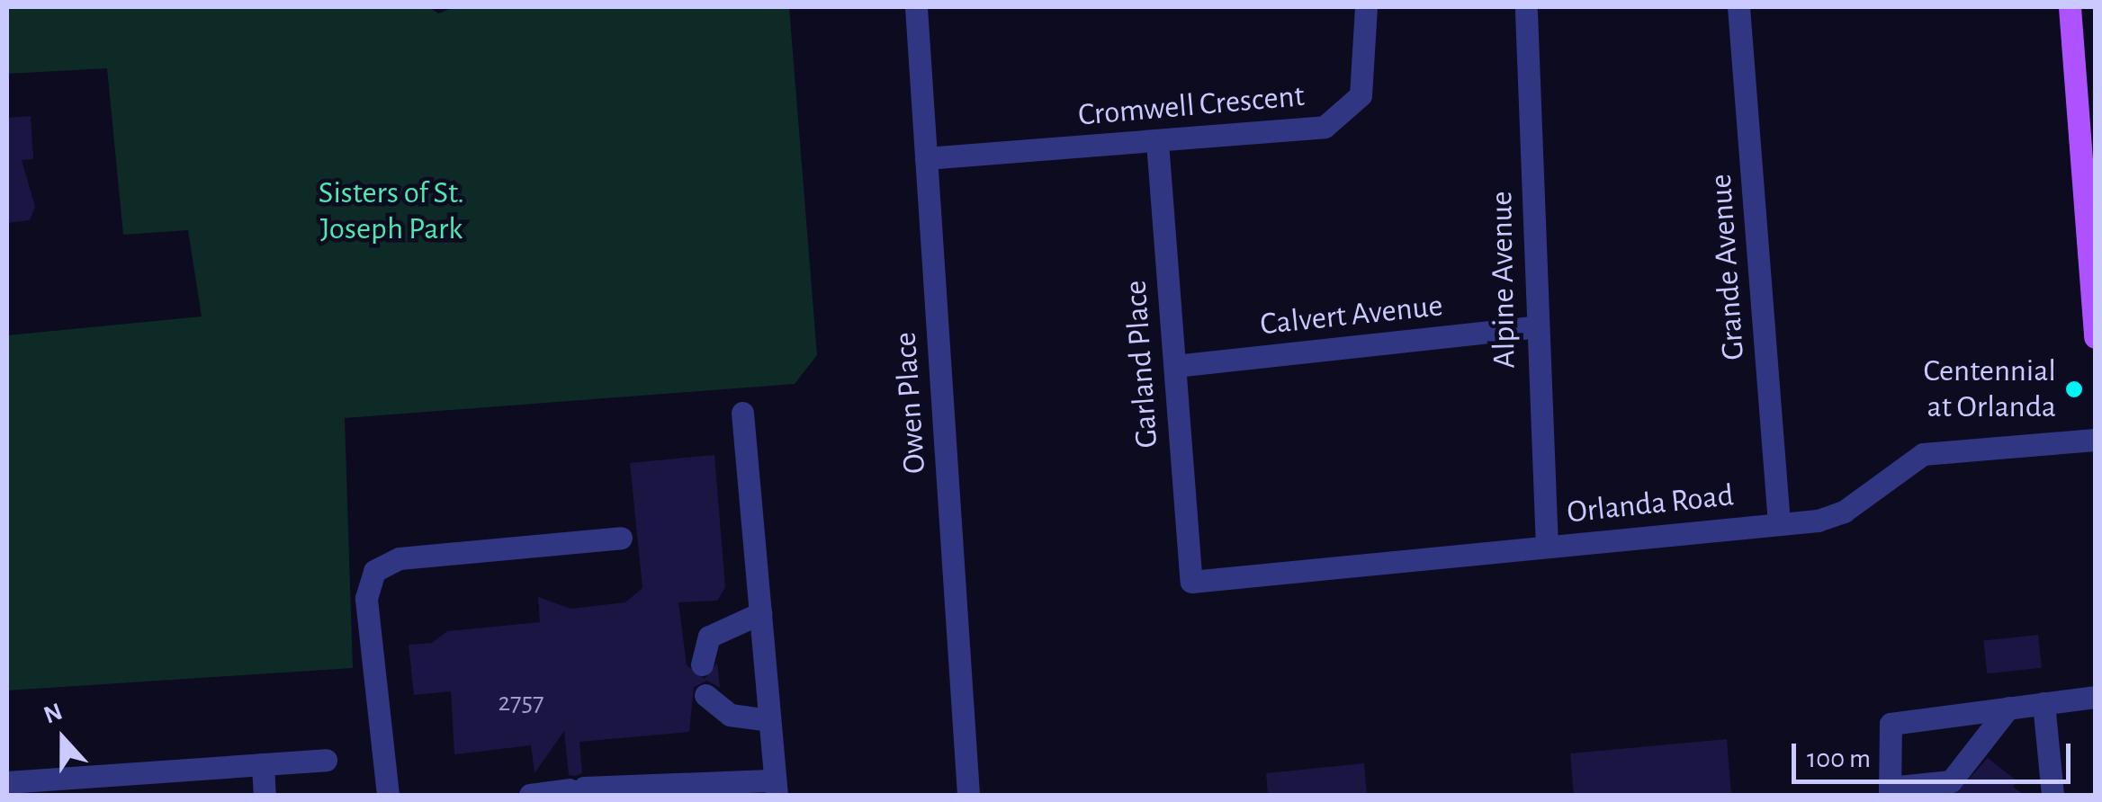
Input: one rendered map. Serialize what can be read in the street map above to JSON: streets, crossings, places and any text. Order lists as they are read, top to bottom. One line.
{"streets":{"street":["Cromwell Crescent","Grande Avenue","Alpine Avenue","Calvert Avenue","Garland Place","Owen Place","Orlanda Road"]},"crossings":[["Cromwell Crescent","Garland Place"],["Cromwell Crescent","Owen Place"],["Grande Avenue","Orlanda Road"],["Alpine Avenue","Calvert Avenue"],["Alpine Avenue","Orlanda Road"],["Calvert Avenue","Garland Place"],["Garland Place","Orlanda Road"]],"parks":["Sisters of St. Joseph Park"],"places":["Centennial at Orlanda"],"house_numbers":["2757"],"scale_bar":"100 m","north":"top"}
